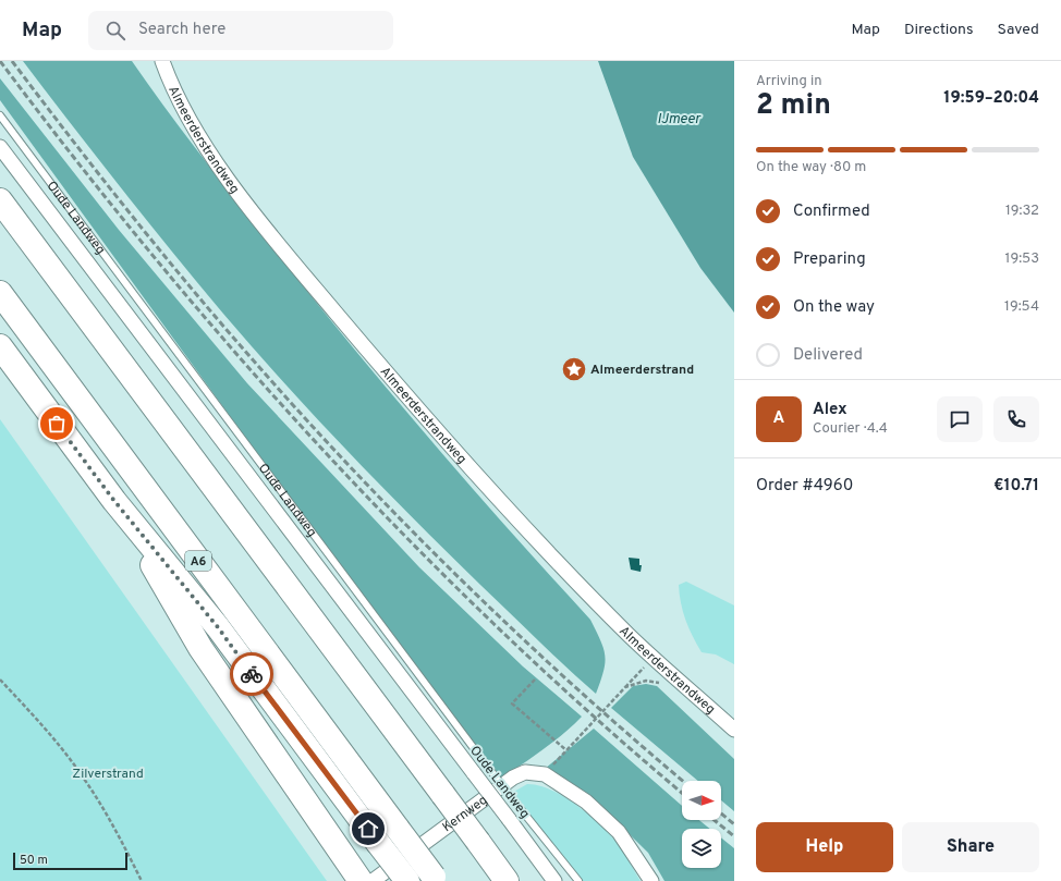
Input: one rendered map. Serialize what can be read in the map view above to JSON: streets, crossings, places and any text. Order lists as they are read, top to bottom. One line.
{"streets":{"highway":["A6"],"street":["Almeerderstrandweg","Oude Landweg","Kernweg"]},"water":["IJmeer"],"parks":["Zilverstrand"],"places":{"place":["Almeerderstrand"]},"scale_bar":"50 m","north":"right","page":{"header":"Map","search":"Search here","nav":["Map","Directions","Saved"],"heading":["2 min","Arriving in","19:59–20:04"],"panel":["Alex","Courier · 4.4","Order #4960","€10.71"],"bar":"On the way · 80 m","list":[["Confirmed","19:32"],["Preparing","19:53"],["On the way","19:54"],"Delivered"],"round":"A","buttons":["Help","Share"],"scale":"50 m"}}
